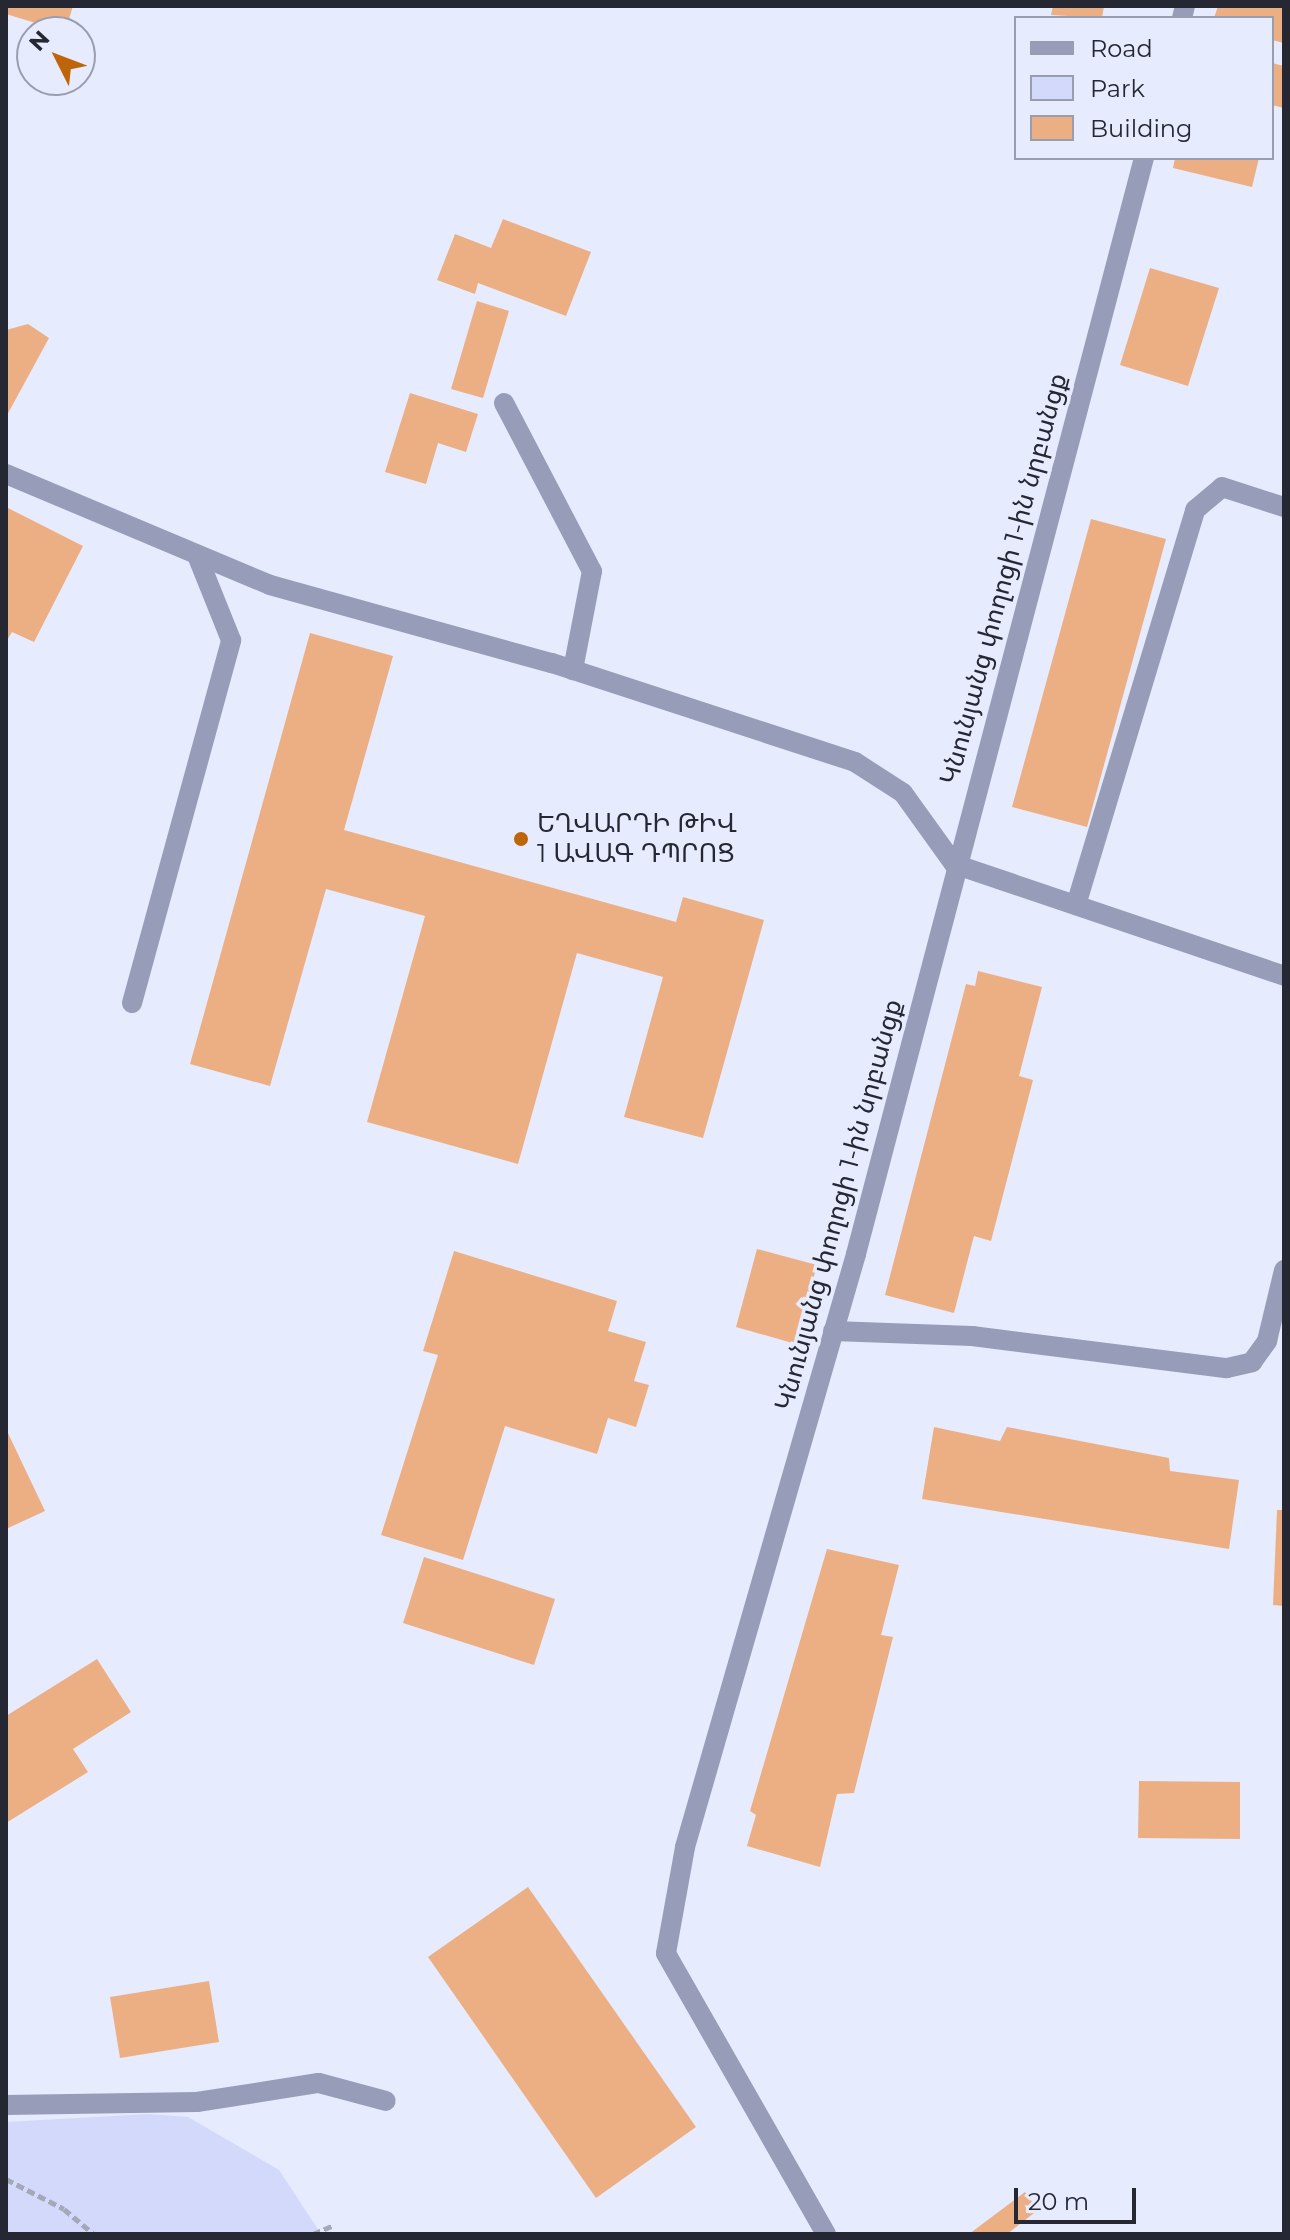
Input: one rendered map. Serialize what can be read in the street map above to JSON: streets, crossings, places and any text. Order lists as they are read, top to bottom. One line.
{"streets":{"street":["Կնունյանց փողոցի 1-ին նրբանցք"]},"places":["ԵՂՎԱՐԴԻ ԹԻՎ 1 ԱՎԱԳ ԴՊՐՈՑ"],"legend":["Road","Park","Building"],"scale_bar":"20 m","north":"top left"}
